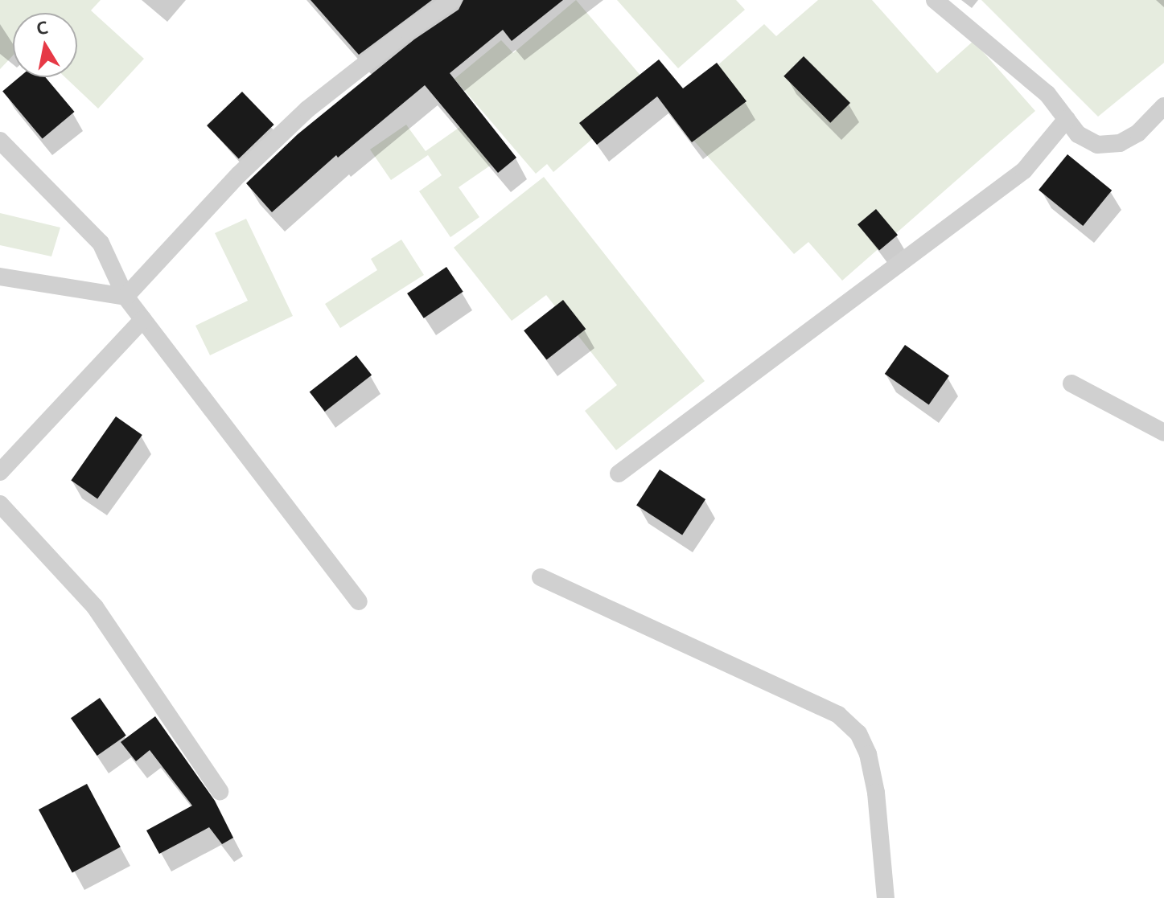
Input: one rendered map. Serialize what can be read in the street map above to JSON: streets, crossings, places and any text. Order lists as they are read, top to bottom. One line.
{"north":"top"}
